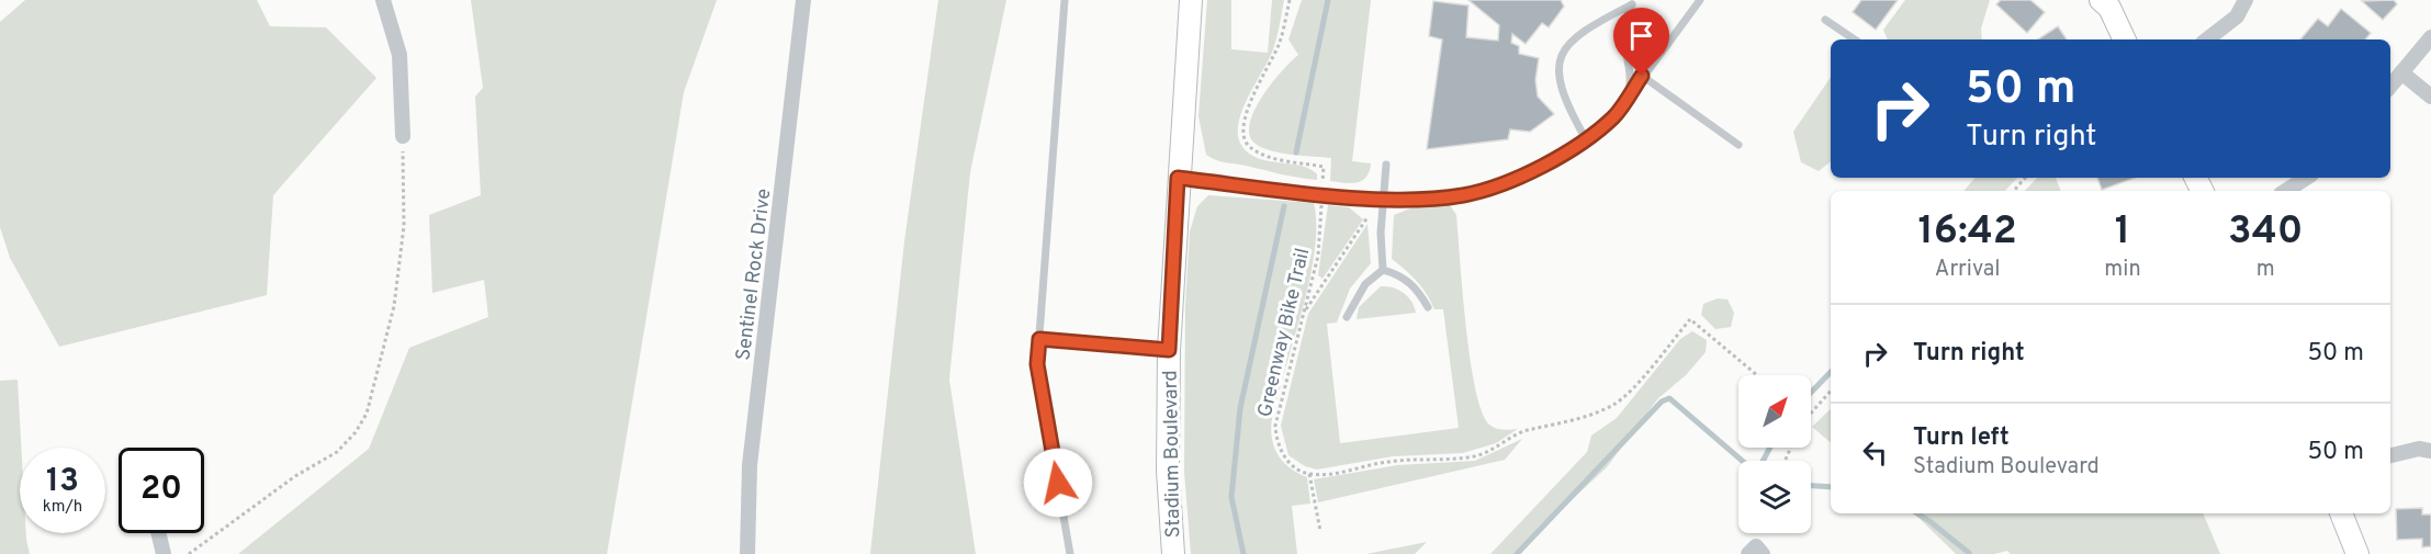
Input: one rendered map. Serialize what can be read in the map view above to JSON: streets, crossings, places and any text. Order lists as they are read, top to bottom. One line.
{"streets":{"main road":["Stadium Boulevard"],"street":["Sentinel Rock Drive"],"path":["Greenway Bike Trail"]},"north":"top right","page":{"turn":["50 m","Turn right"],"eta":["16:42","Arrival","1","min","340","m"],"list":[{"name":"Turn right","value":"50 m"},{"name":"Turn left","note":"Stadium Boulevard","value":"50 m"}],"speed":"13 km/h","limit":"20"}}
